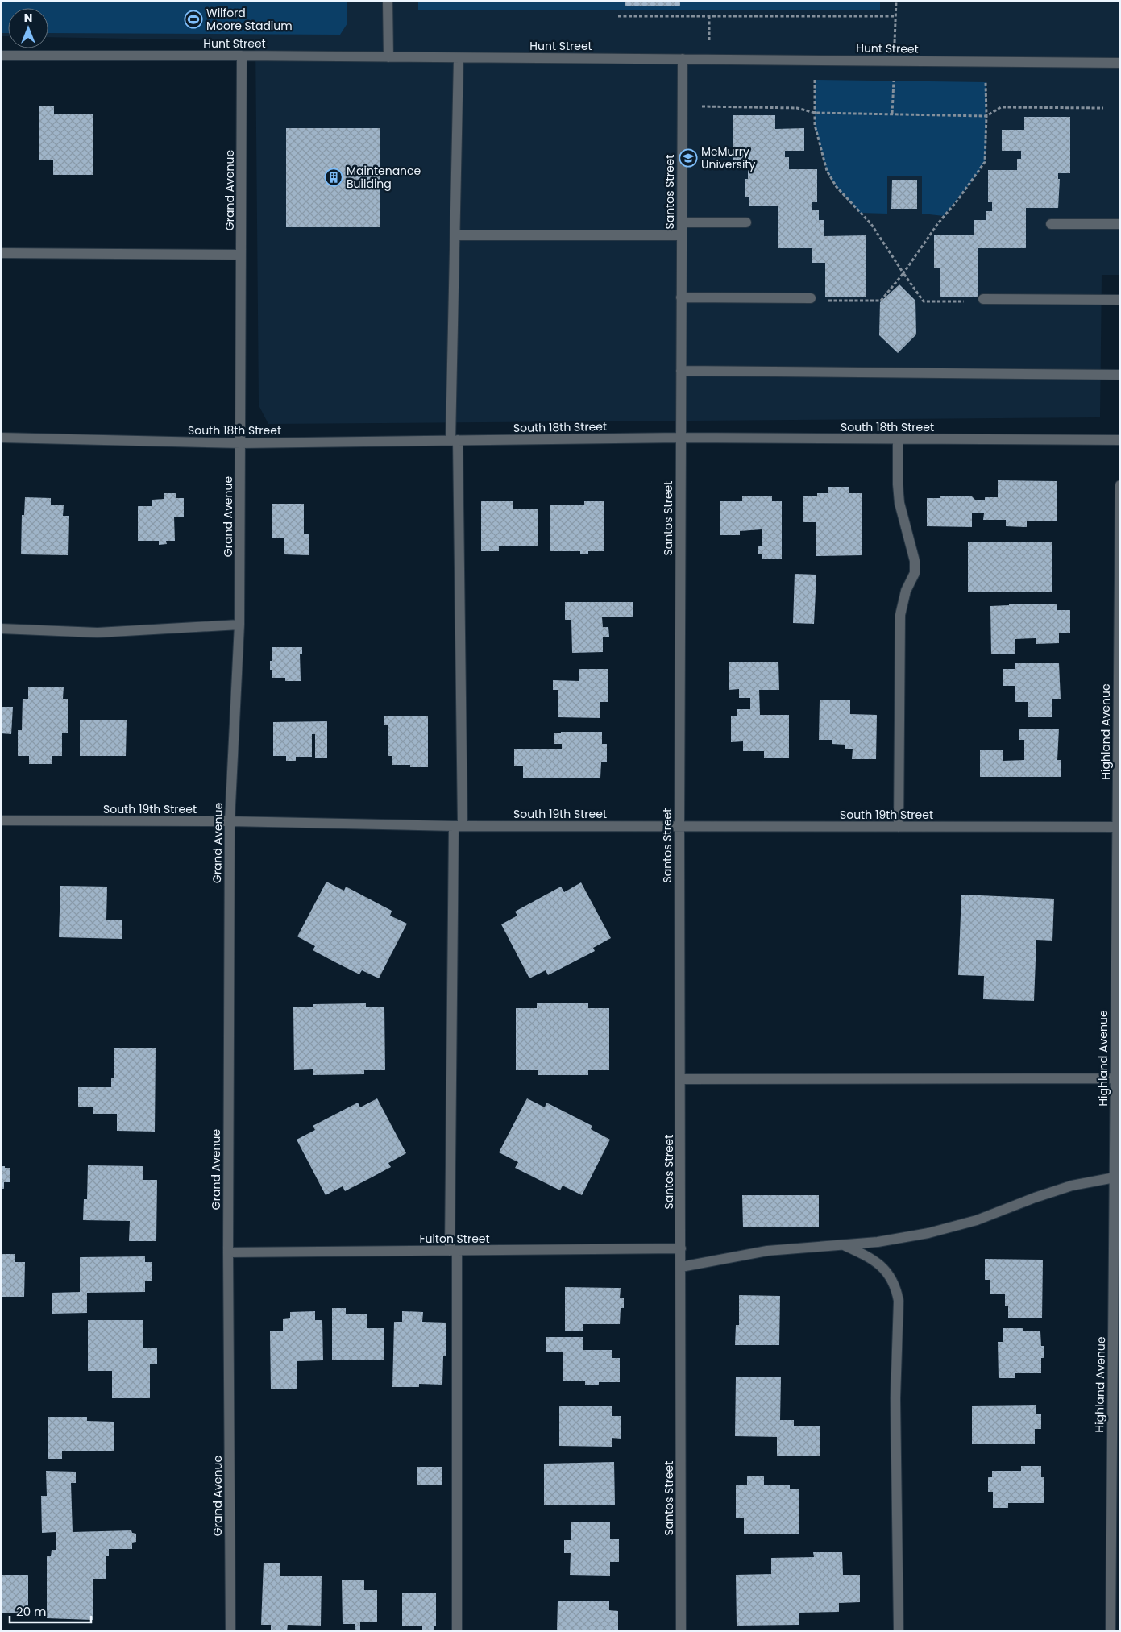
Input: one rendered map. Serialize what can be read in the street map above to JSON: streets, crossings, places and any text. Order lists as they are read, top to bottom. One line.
{"streets":{"street":["Hunt Street","Grand Avenue","Santos Street","South 18th Street","Highland Avenue","South 19th Street","Fulton Street"]},"crossings":[["Hunt Street","Grand Avenue"],["Hunt Street","Santos Street"],["Grand Avenue","South 18th Street"],["Grand Avenue","South 19th Street"],["Grand Avenue","Fulton Street"],["Santos Street","South 18th Street"],["Santos Street","South 19th Street"],["Santos Street","Fulton Street"],["Highland Avenue","South 19th Street"]],"places":{"sports":["Wilford Moore Stadium"],"school or university":["McMurry University"],"building":["Maintenance Building"]},"scale_bar":"20 m","north":"top"}
